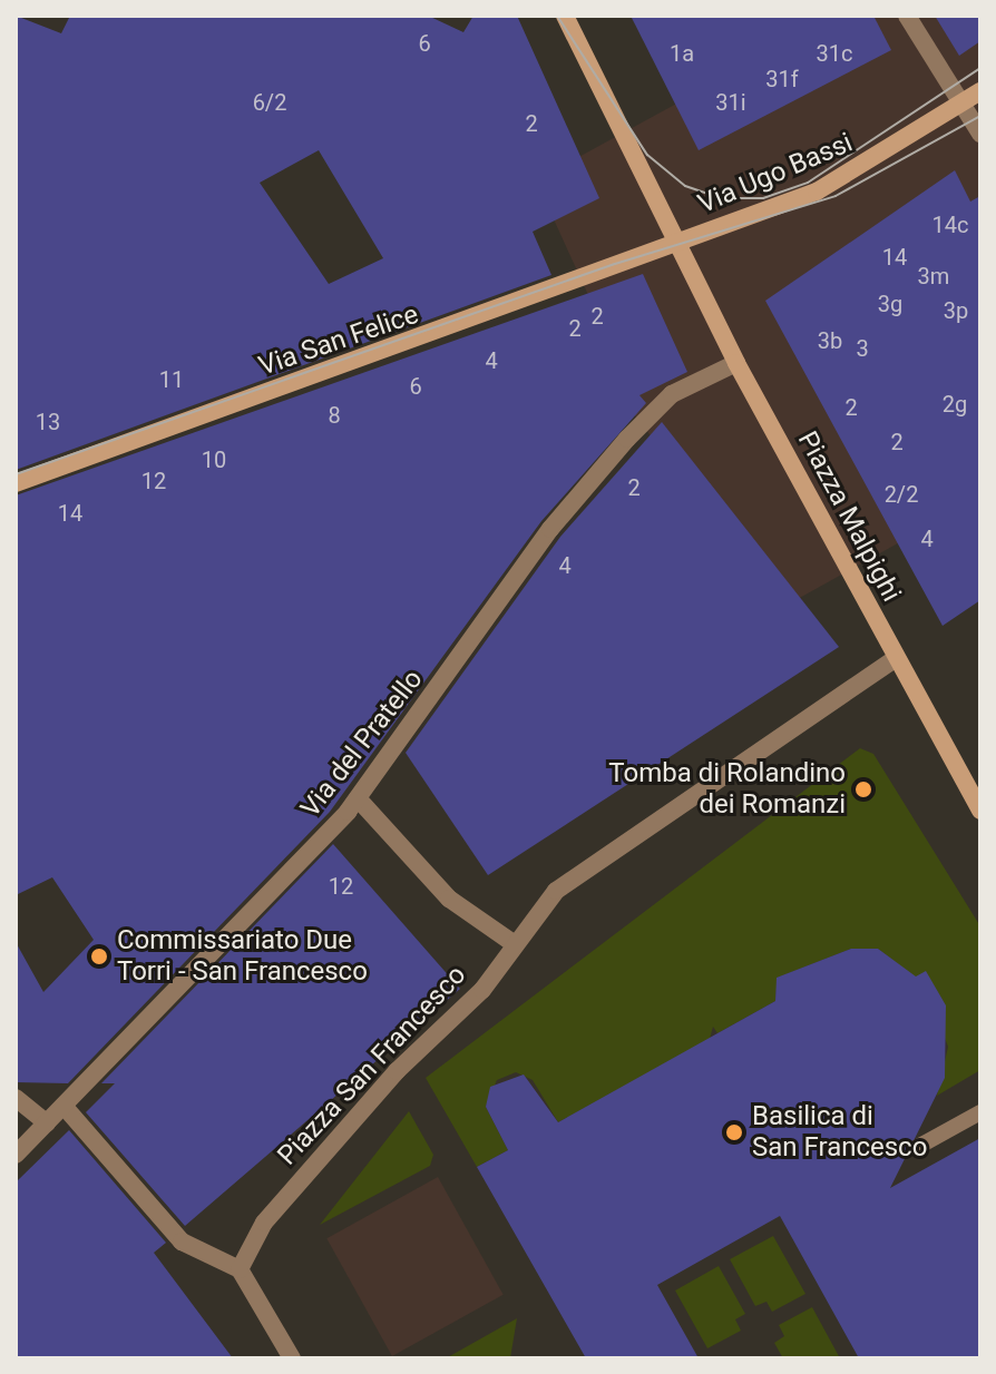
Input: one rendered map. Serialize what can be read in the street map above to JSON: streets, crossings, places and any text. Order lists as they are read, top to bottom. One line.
{"streets":{"street":["Via Ugo Bassi","Via San Felice","Piazza Malpighi","Via del Pratello","Piazza San Francesco"]},"crossings":[["Via Ugo Bassi","Via San Felice"],["Via Ugo Bassi","Piazza Malpighi"],["Via San Felice","Piazza Malpighi"],["Piazza Malpighi","Via del Pratello"],["Piazza Malpighi","Piazza San Francesco"]],"places":["Tomba di Rolandino dei Romanzi","Commissariato Due Torri - San Francesco","Basilica di San Francesco"],"house_numbers":["6","1a","31c","31f","6/2","31i","2","14c","14","3m","3g","3p","2","2","3b","3","4","11","6","2g","2","8","13","2","10","12","2","2/2","14","4","4","12"]}
